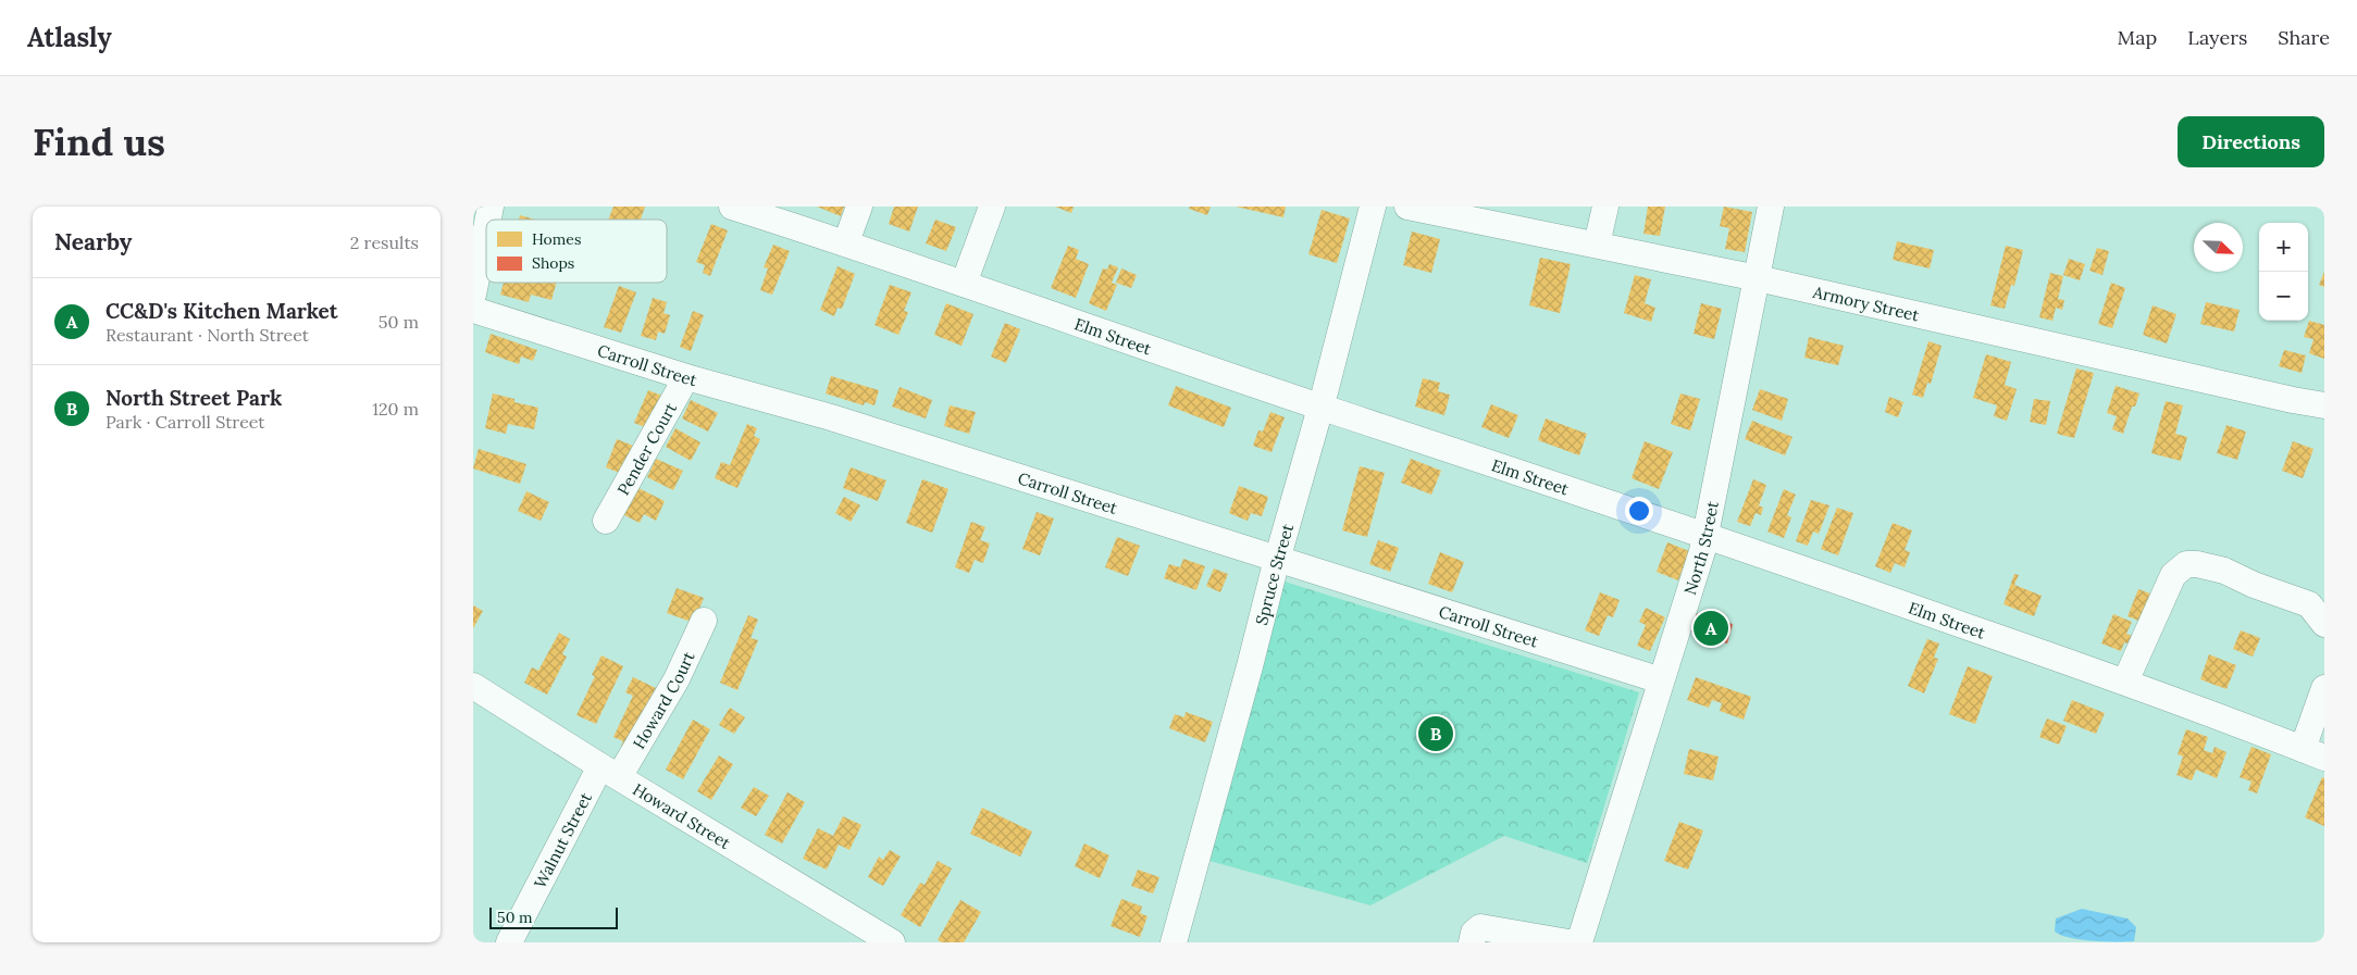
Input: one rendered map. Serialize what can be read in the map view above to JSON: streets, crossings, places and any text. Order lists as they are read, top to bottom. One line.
{"streets":{"street":["Armory Street","Elm Street","Carroll Street","Pender Court","North Street","Spruce Street","Howard Court","Howard Street","Walnut Street"]},"crossings":[["Armory Street","North Street"],["Elm Street","North Street"],["Elm Street","Spruce Street"],["Carroll Street","Pender Court"],["Carroll Street","North Street"],["Carroll Street","Spruce Street"],["Howard Court","Howard Street"],["Howard Court","Walnut Street"],["Howard Street","Walnut Street"]],"legend":["Homes","Shops"],"scale_bar":"50 m","north":"bottom right","page":{"header":"Atlasly","nav":["Map","Layers","Share"],"buttons":"Directions","title":"Find us","heading":["Nearby","2 results"],"map_buttons":["+","−"],"list":[{"mark":"A","name":"CC&D's Kitchen Market","note":"Restaurant · North Street","value":"50 m"},{"mark":"B","name":"North Street Park","note":"Park · Carroll Street","value":"120 m"}],"pins":["A","B"],"scale":"50 m"}}
